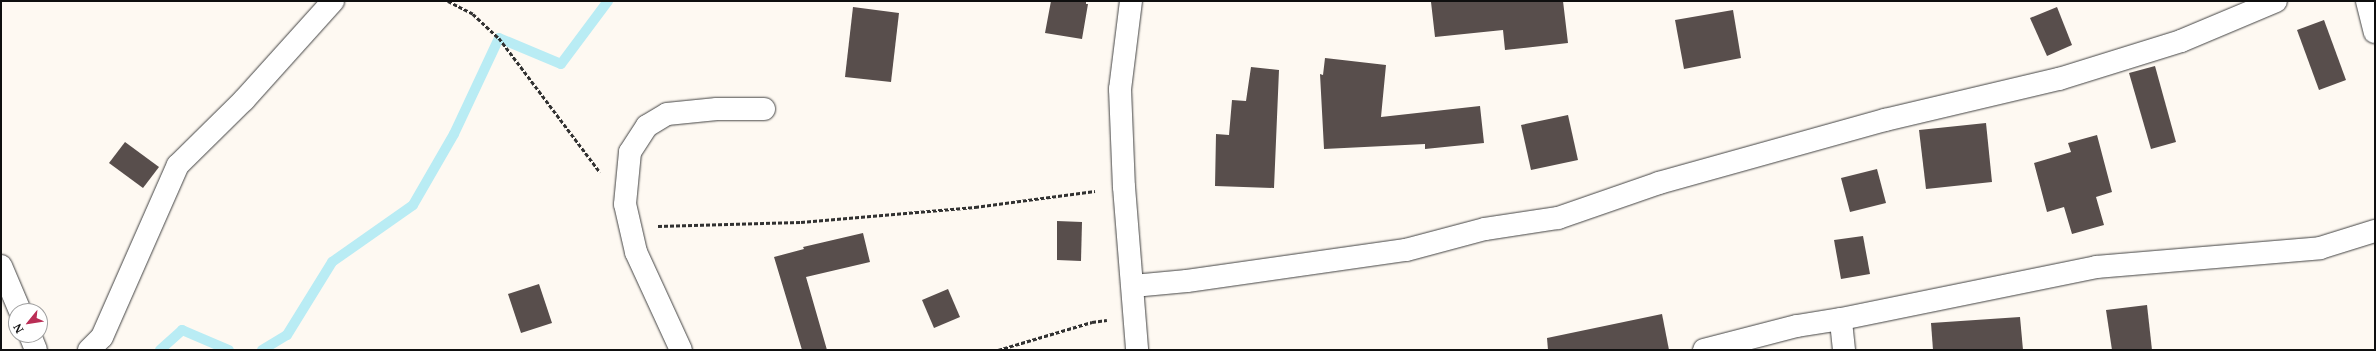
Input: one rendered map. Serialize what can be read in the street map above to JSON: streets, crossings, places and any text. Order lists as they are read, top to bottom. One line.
{"north":"bottom left"}
